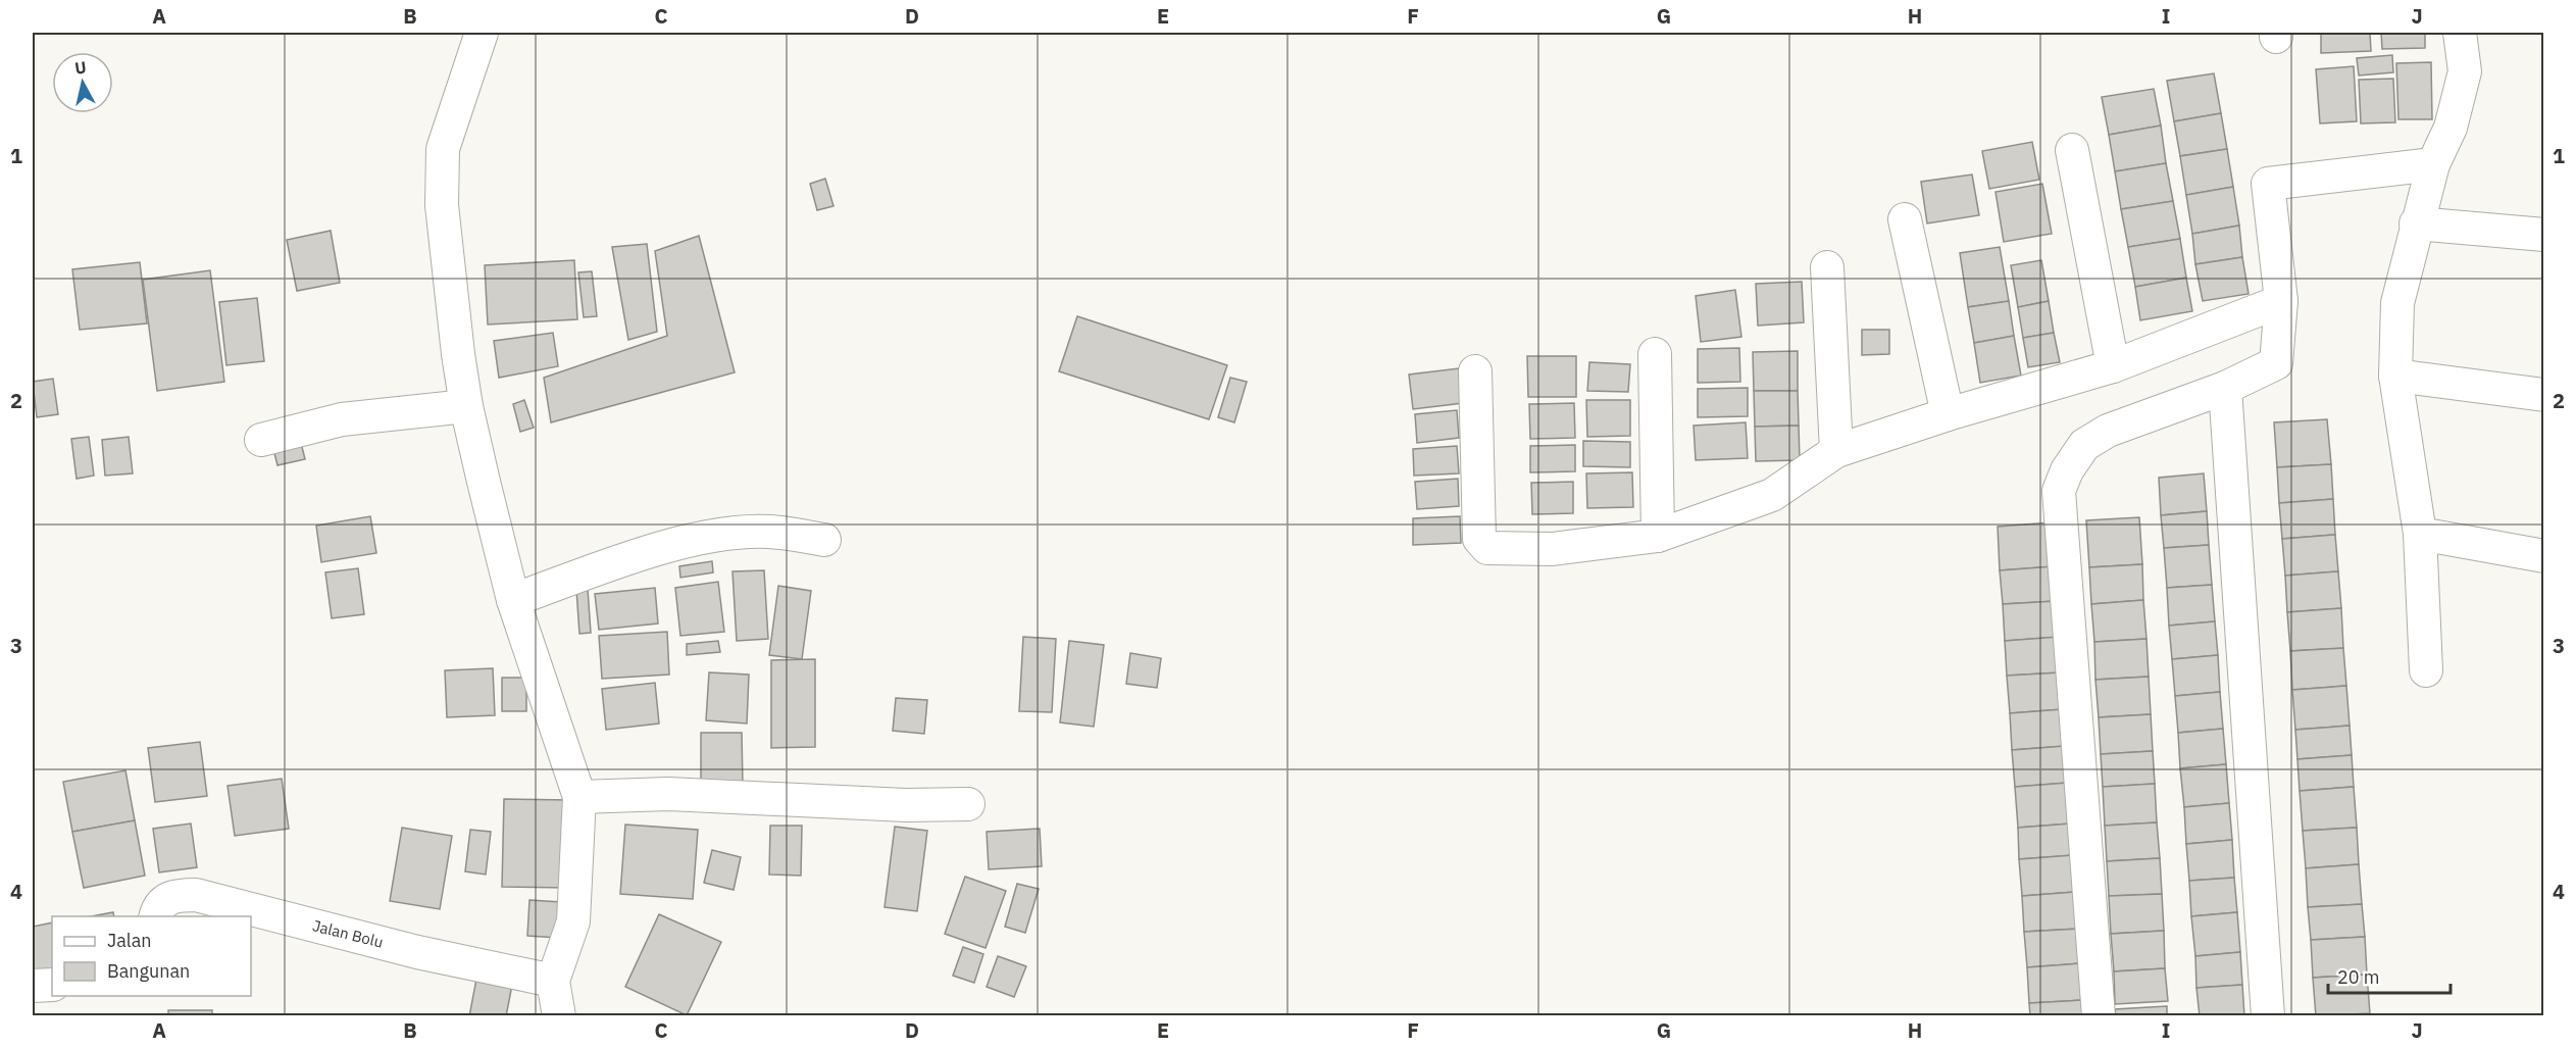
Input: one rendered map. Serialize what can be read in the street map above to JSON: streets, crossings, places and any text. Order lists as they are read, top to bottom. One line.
{"streets":{"street":["Jalan Bolu"]},"legend":["Jalan","Bangunan"],"scale_bar":"20 m","north":"top","grid":{"columns":["A","B","C","D","E","F","G","H","I","J"],"rows":["1","2","3","4"]}}
